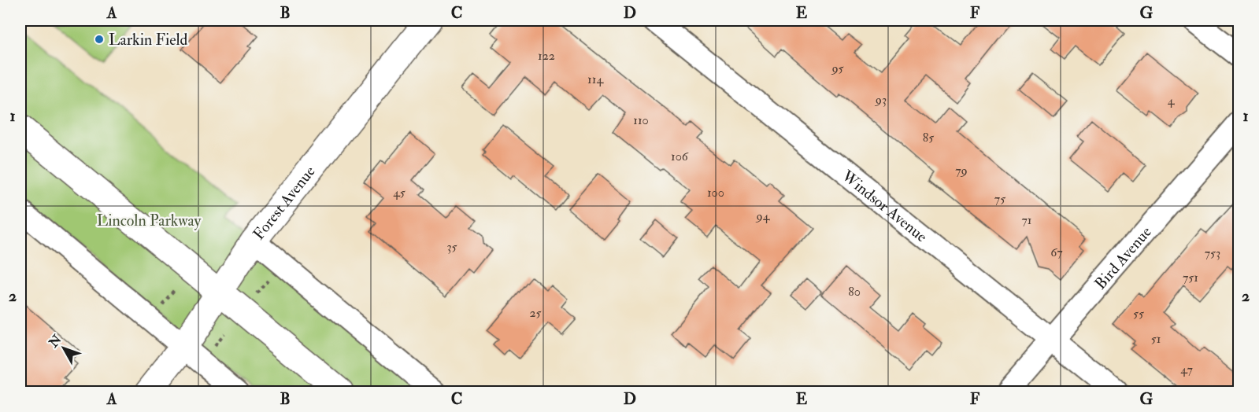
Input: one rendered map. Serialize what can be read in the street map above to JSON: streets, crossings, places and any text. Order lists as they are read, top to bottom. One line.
{"streets":{"street":["Forest Avenue","Windsor Avenue","Bird Avenue"]},"crossings":[["Windsor Avenue","Bird Avenue"]],"parks":["Lincoln Parkway"],"places":["Larkin Field"],"house_numbers":["122","95","114","93","4","110","85","106","79","45","100","75","94","71","35","67","753","751","80","25","55","51","47"],"north":"top left","grid":{"columns":["A","B","C","D","E","F","G"],"rows":["1","2"]}}
